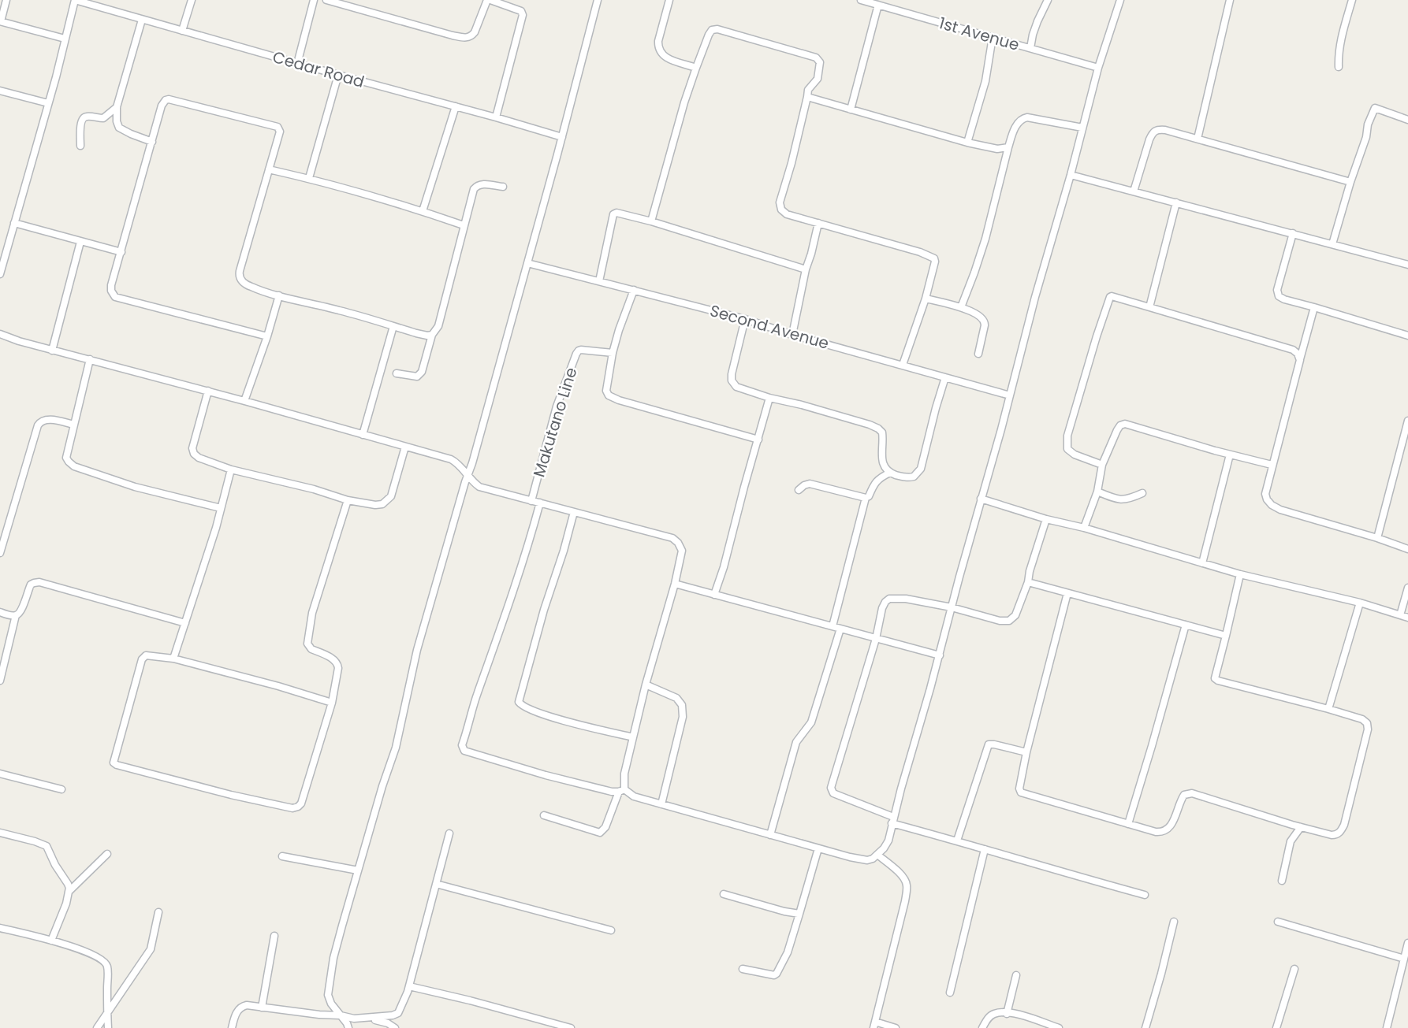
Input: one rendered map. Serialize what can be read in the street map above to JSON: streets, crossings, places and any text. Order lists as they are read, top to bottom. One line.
{"streets":{"street":["1st Avenue","Cedar Road","Second Avenue","Makutano Line"]}}
